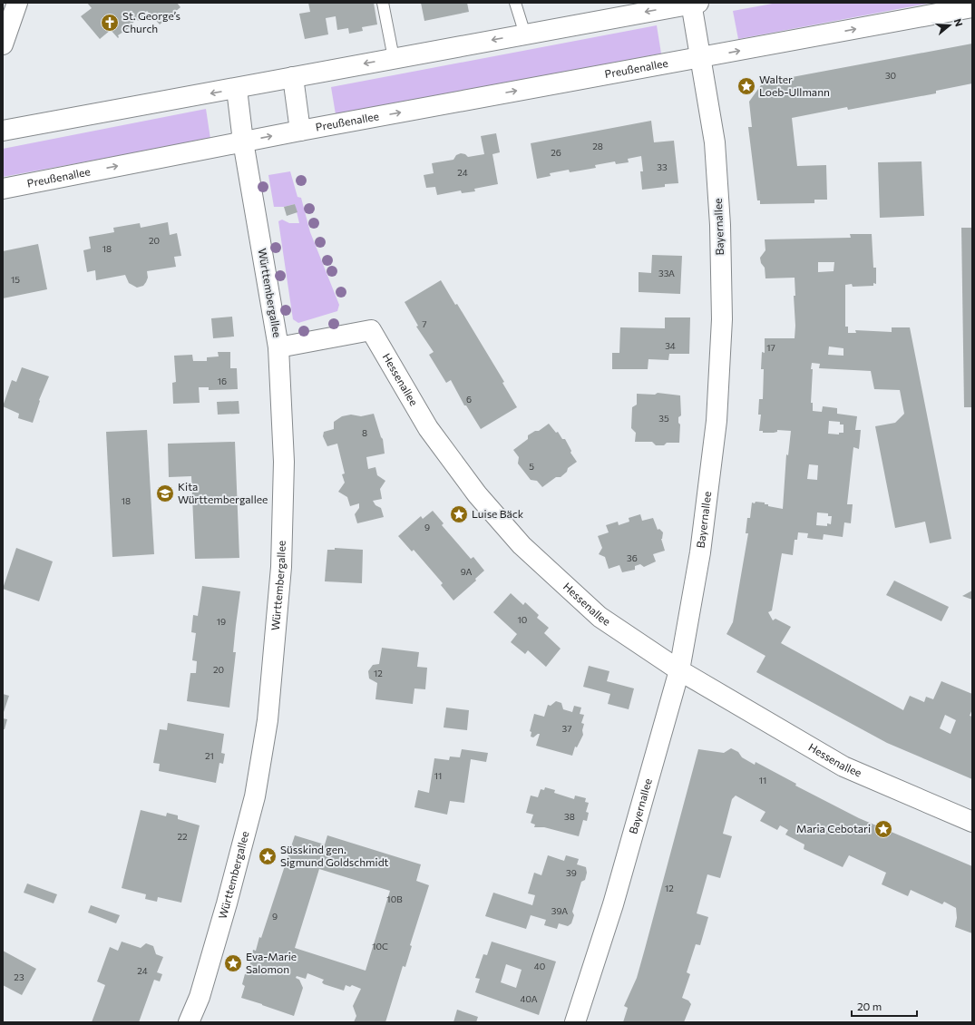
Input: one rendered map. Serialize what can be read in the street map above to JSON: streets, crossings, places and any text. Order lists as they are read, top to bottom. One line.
{"streets":{"street":["Preußenallee","Bayernallee","Württembergallee","Hessenallee"]},"crossings":[["Preußenallee","Bayernallee"],["Preußenallee","Württembergallee"],["Bayernallee","Hessenallee"],["Württembergallee","Hessenallee"]],"places":{"church":["St. George’s Church"],"place":["Walter Loeb-Ullmann","Luise Bäck","Maria Cebotari","Süsskind gen. Sigmund Goldschmidt","Eva-Marie Salomon"],"school or university":["Kita Württembergallee"]},"house_numbers":["30","28","26","33","24","20","18","33A","15","7","34","17","16","6","35","8","5","18","9","36","9A","10","19","20","12","37","21","11","11","38","22","39","12","10B","39A","9","10C","40","24","23","40A"],"scale_bar":"20 m","north":"right"}
